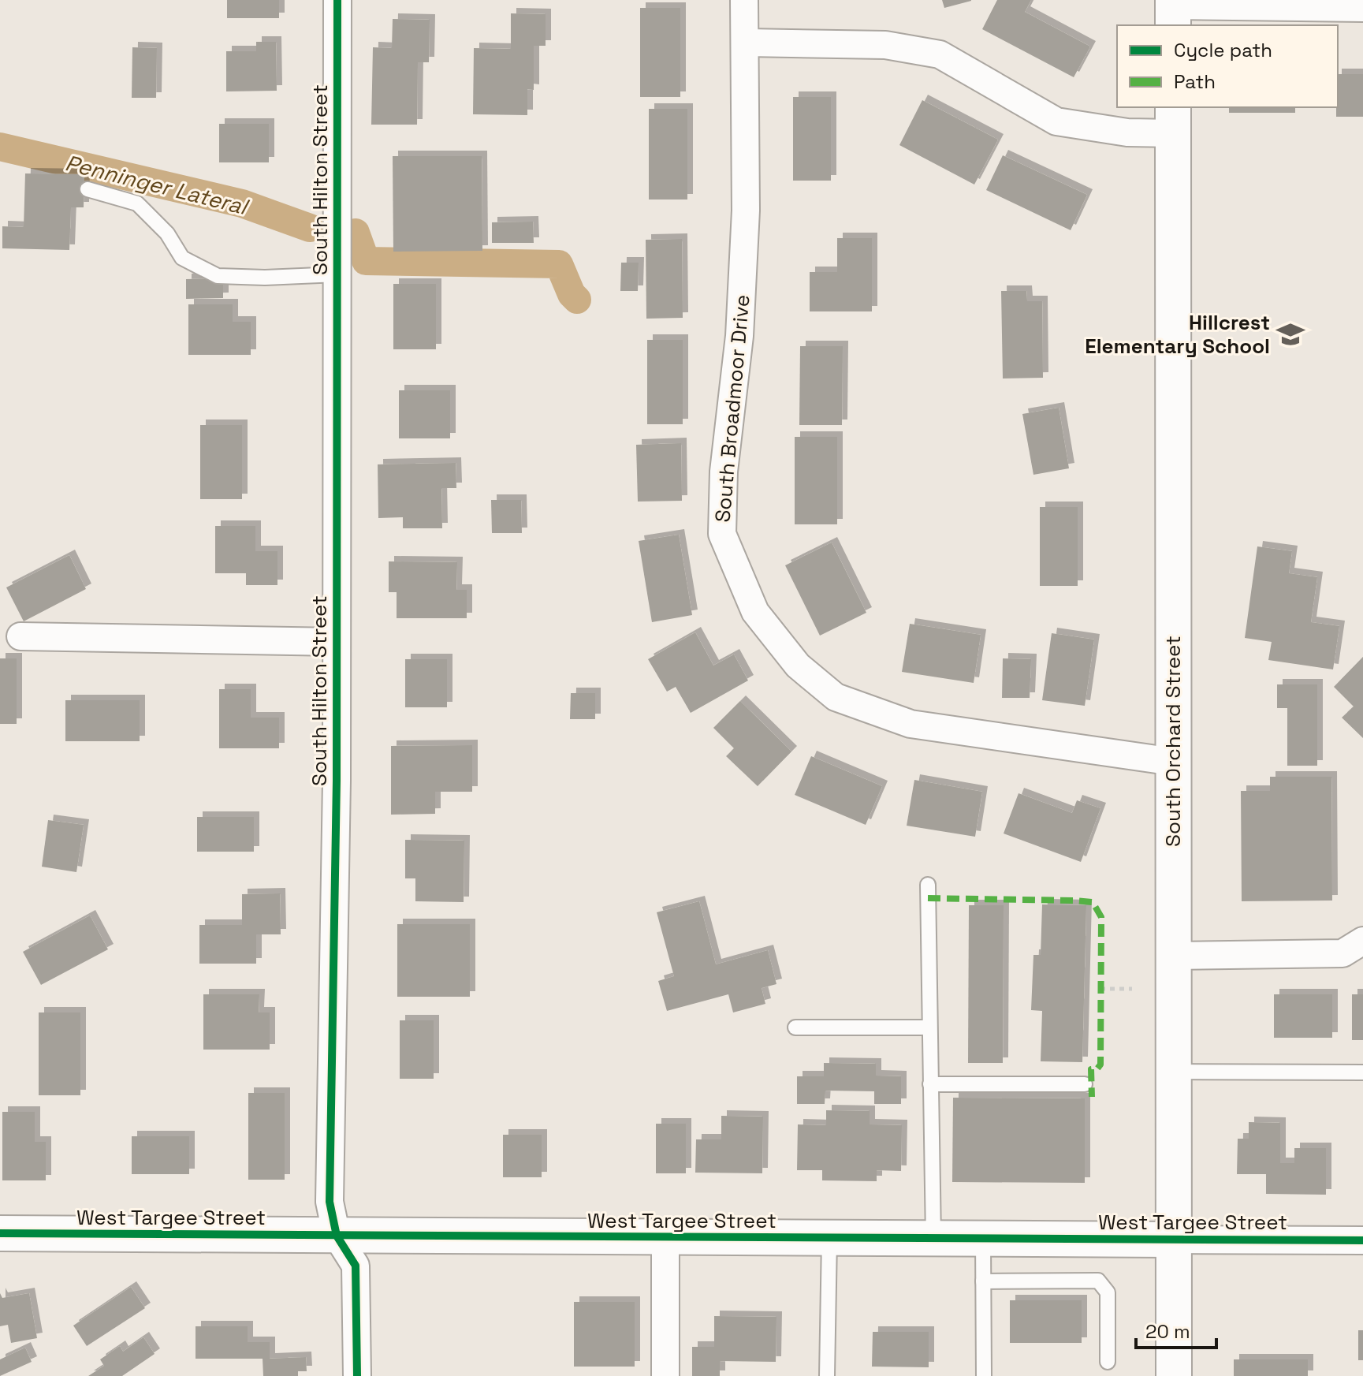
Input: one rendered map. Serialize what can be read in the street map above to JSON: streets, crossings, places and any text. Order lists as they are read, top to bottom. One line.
{"streets":{"main road":["South Orchard Street","West Targee Street"],"street":["South Hilton Street","South Broadmoor Drive"]},"crossings":[["South Hilton Street","West Targee Street"],["South Broadmoor Drive","South Orchard Street"],["South Orchard Street","West Targee Street"]],"water":["Penninger Lateral"],"places":{"school or university":["Hillcrest Elementary School"]},"legend":["Cycle path","Path"],"scale_bar":"20 m"}
